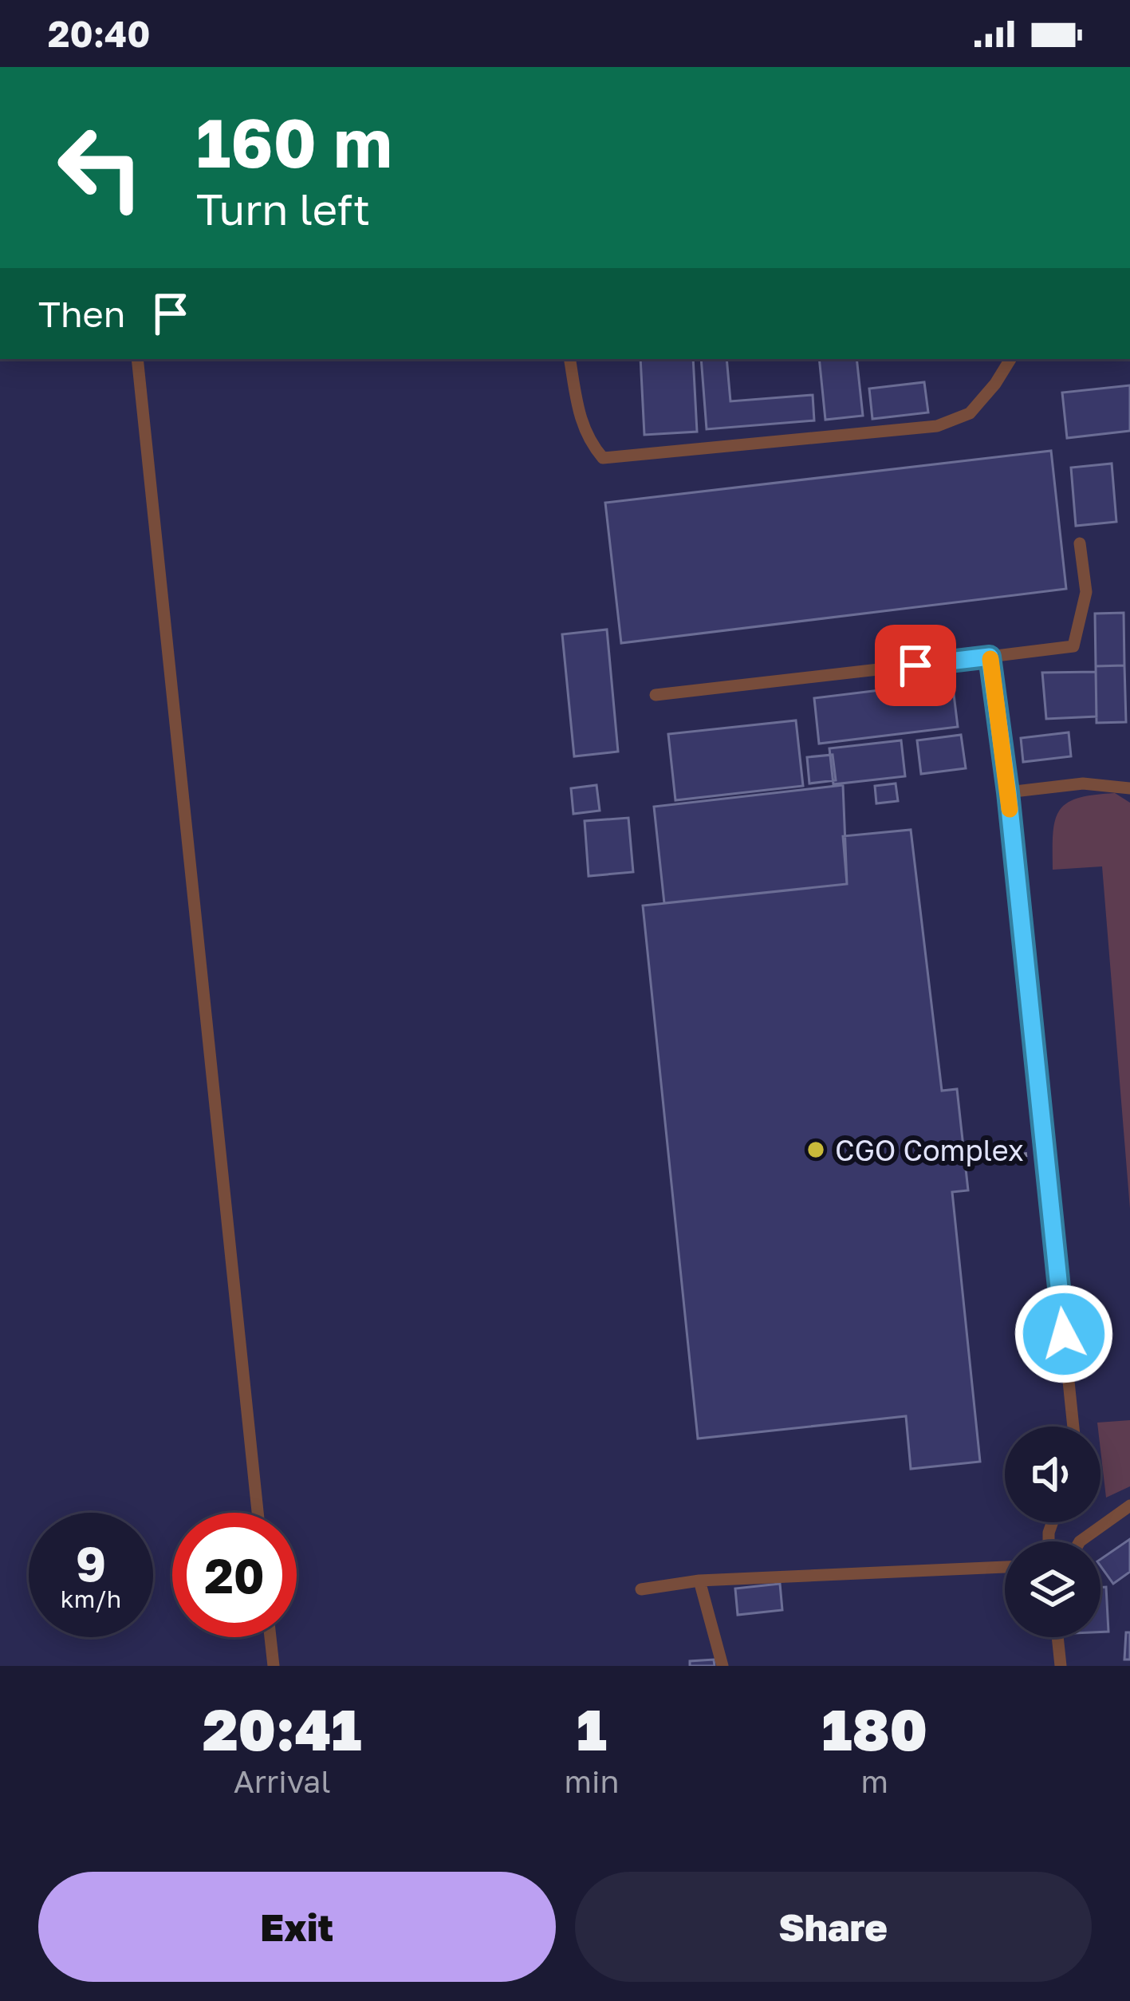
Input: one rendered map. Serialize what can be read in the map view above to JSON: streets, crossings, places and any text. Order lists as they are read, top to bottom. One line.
{"places":["CGO Complex"],"page":{"status":"20:40","turn":["160 m","Turn left"],"then":"Then","speed":"9 km/h","limit":"20","eta":["20:41","Arrival","1","min","180","m"],"buttons":["Exit","Share"]}}
